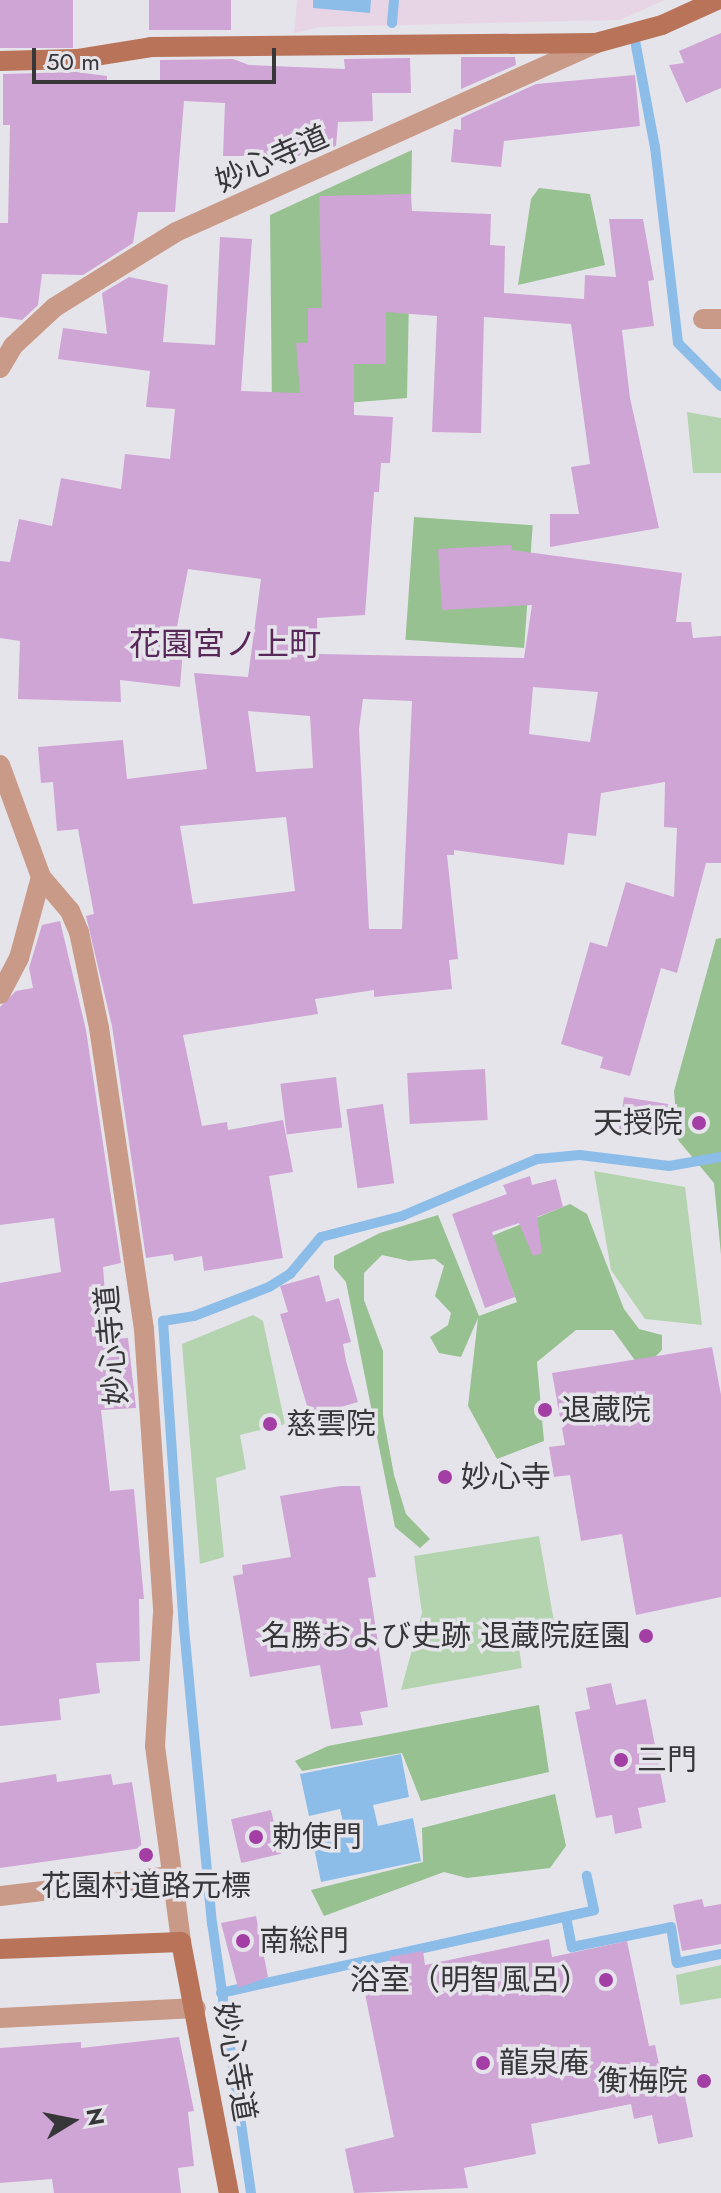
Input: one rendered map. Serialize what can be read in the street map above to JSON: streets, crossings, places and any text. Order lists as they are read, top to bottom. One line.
{"streets":{"main road":["妙心寺道"]},"districts":["花園宮ノ上町"],"places":["天授院","退蔵院","慈雲院","妙心寺","名勝および史跡 退蔵院庭園","三門","勅使門","花園村道路元標","南総門","浴室（明智風呂）","龍泉庵","衡梅院"],"scale_bar":"50 m","north":"right"}
